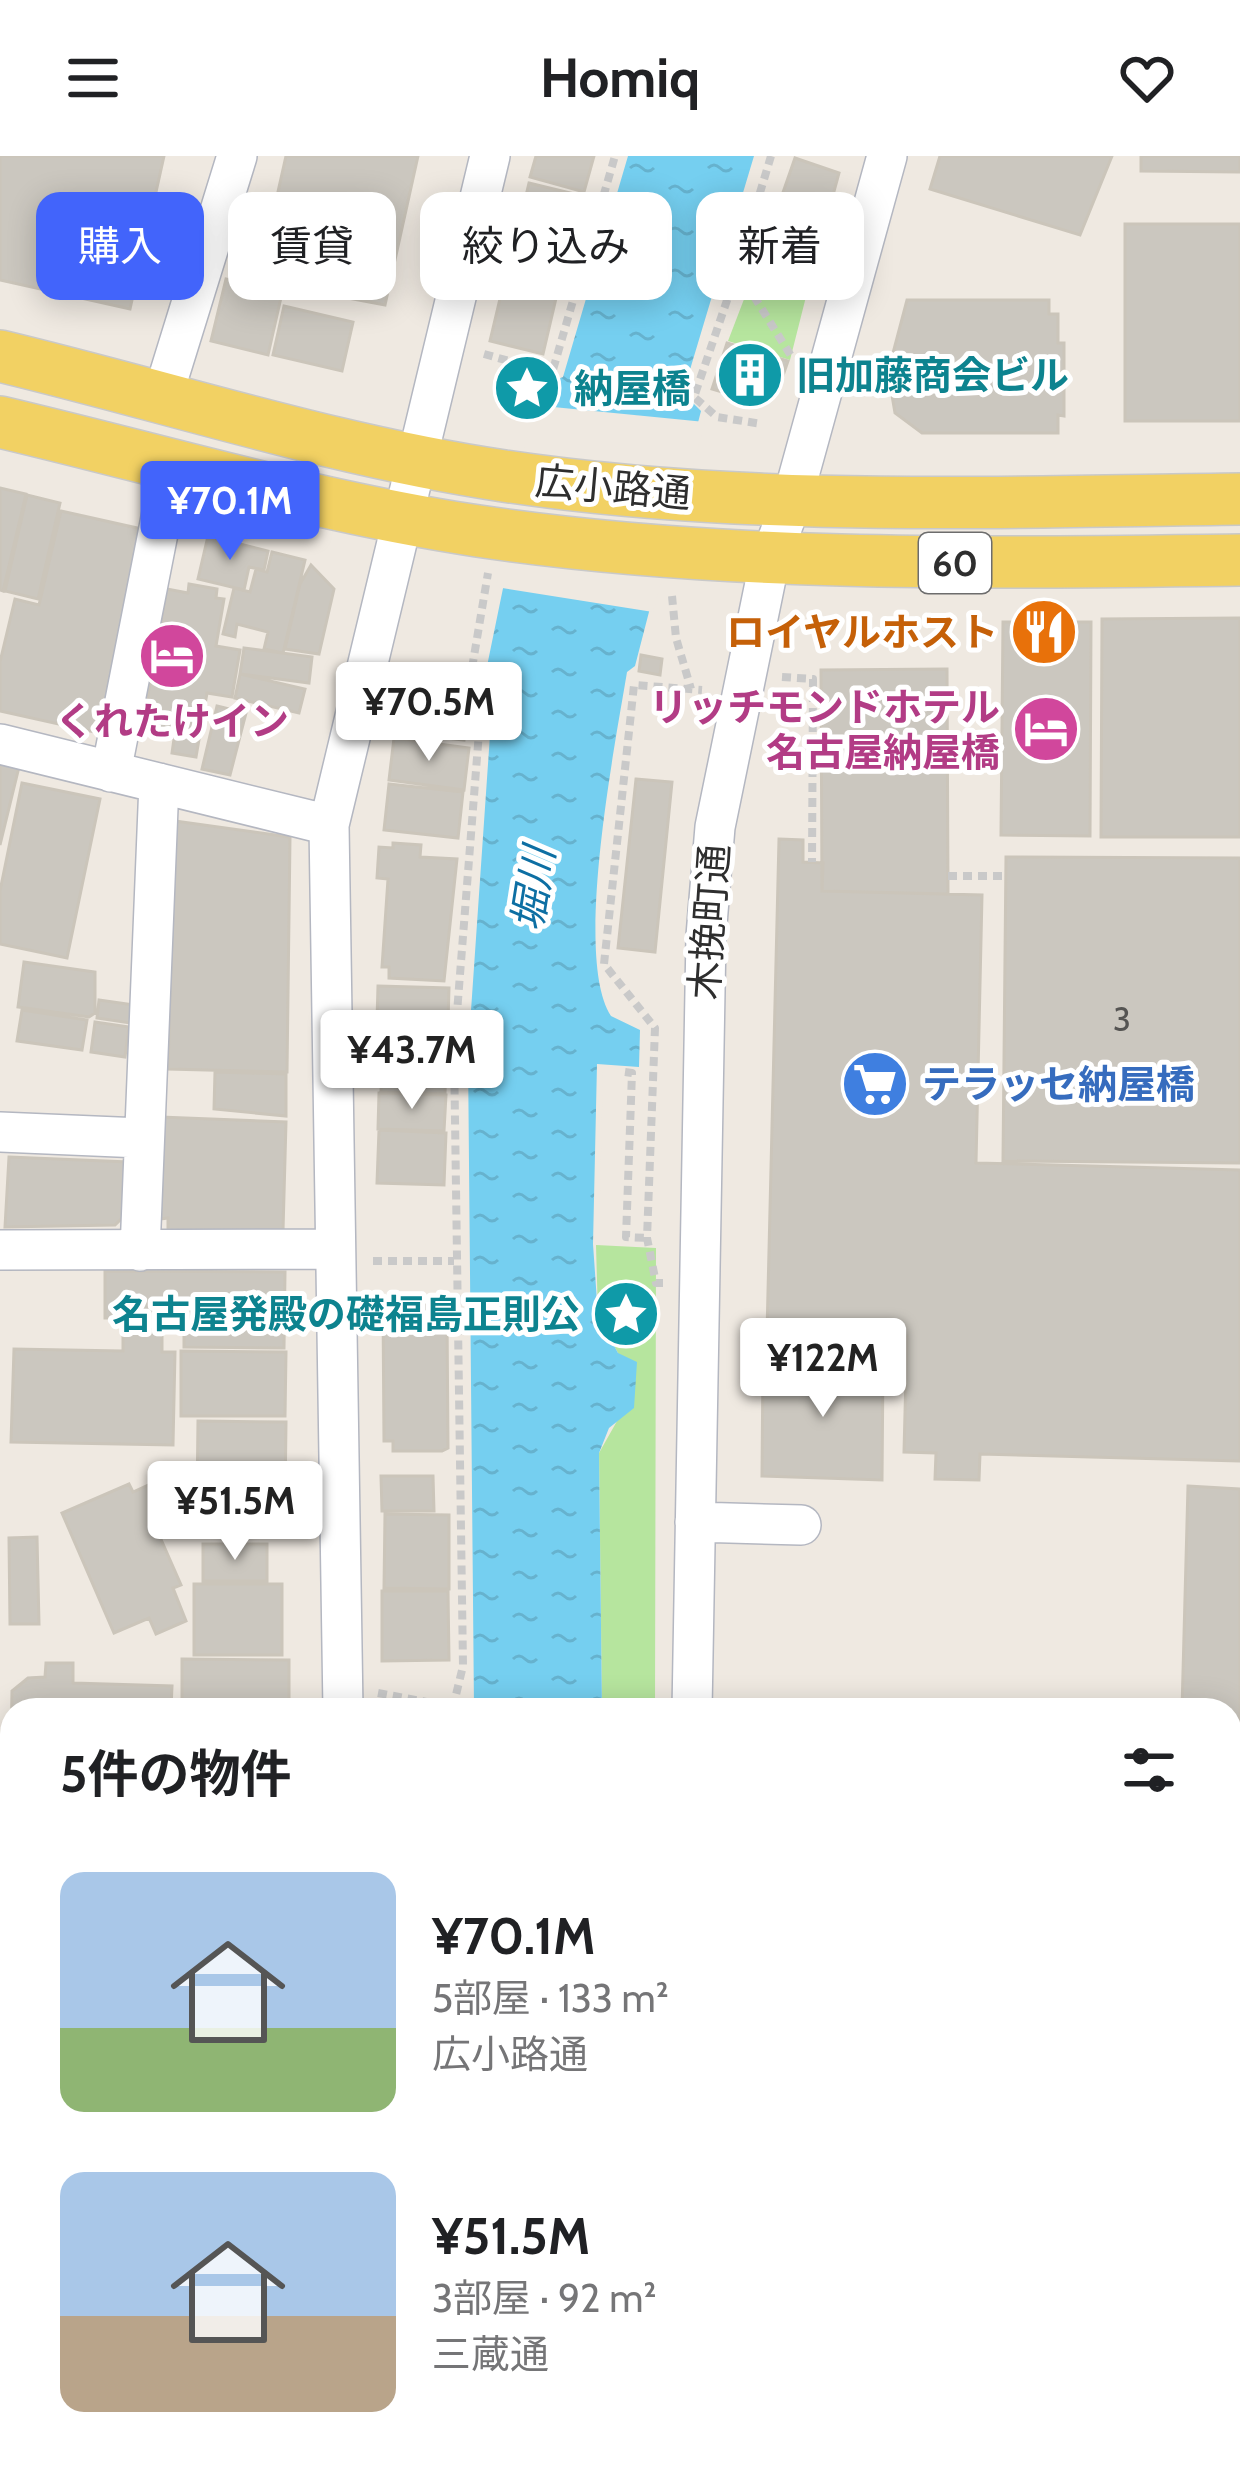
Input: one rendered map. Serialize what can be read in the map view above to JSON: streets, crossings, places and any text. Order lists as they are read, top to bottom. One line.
{"streets":{"main road":["広小路通","60"],"street":["木挽町通"]},"crossings":[["広小路通","木挽町通"]],"water":["堀川"],"places":{"building":["旧加藤商会ビル"],"place":["納屋橋","名古屋発殿の礎福島正則公"],"restaurant":["ロイヤルホスト"],"hotel":["くれたけイン","リッチモンドホテル 名古屋納屋橋"],"supermarket":["テラッセ納屋橋"]},"house_numbers":["3"],"page":{"header":"Homiq","chip":["購入","賃貸","絞り込み","新着"],"price":["¥70.1M","¥70.5M","¥43.7M","¥122M","¥51.5M"],"heading":"5件の物件","list":[{"name":"¥70.1M","note":"5部屋 · 133 m² · 広小路通"},{"name":"¥51.5M","note":"3部屋 · 92 m² · 三蔵通"}]}}
